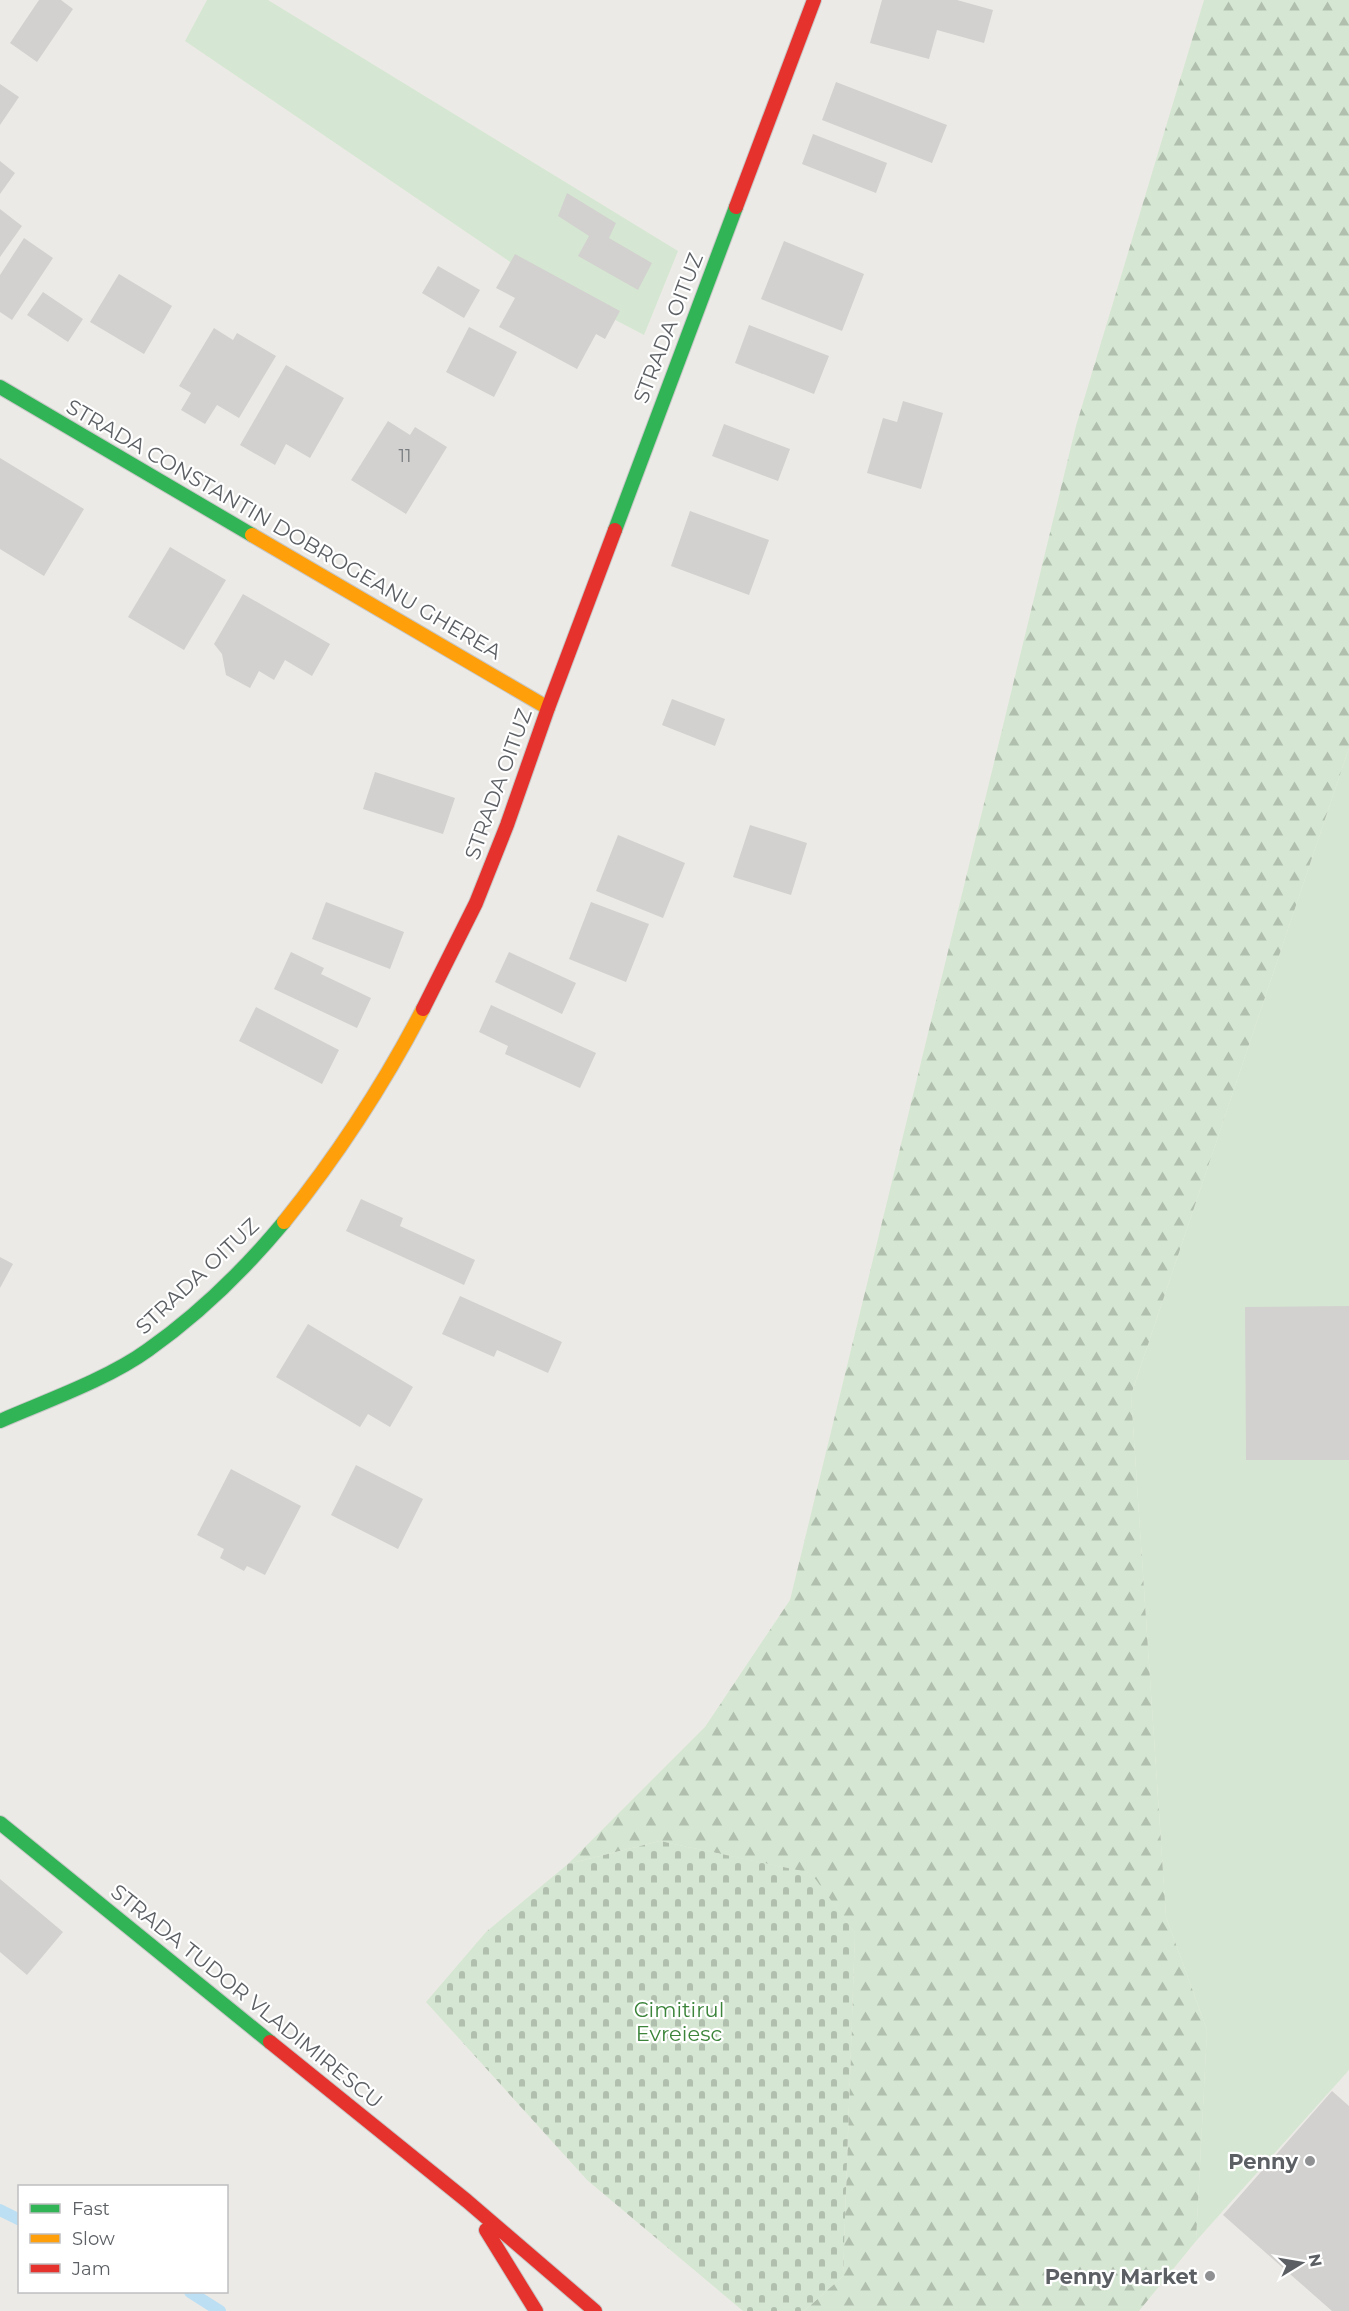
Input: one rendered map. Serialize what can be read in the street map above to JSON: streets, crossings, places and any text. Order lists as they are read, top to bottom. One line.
{"streets":{"street":["STRADA OITUZ","STRADA CONSTANTIN DOBROGEANU GHEREA","STRADA TUDOR VLADIMIRESCU"]},"crossings":[["STRADA OITUZ","STRADA CONSTANTIN DOBROGEANU GHEREA"]],"parks":["Cimitirul Evreiesc"],"places":["Penny","Penny Market"],"house_numbers":["11"],"legend":["Fast","Slow","Jam"],"north":"right"}
